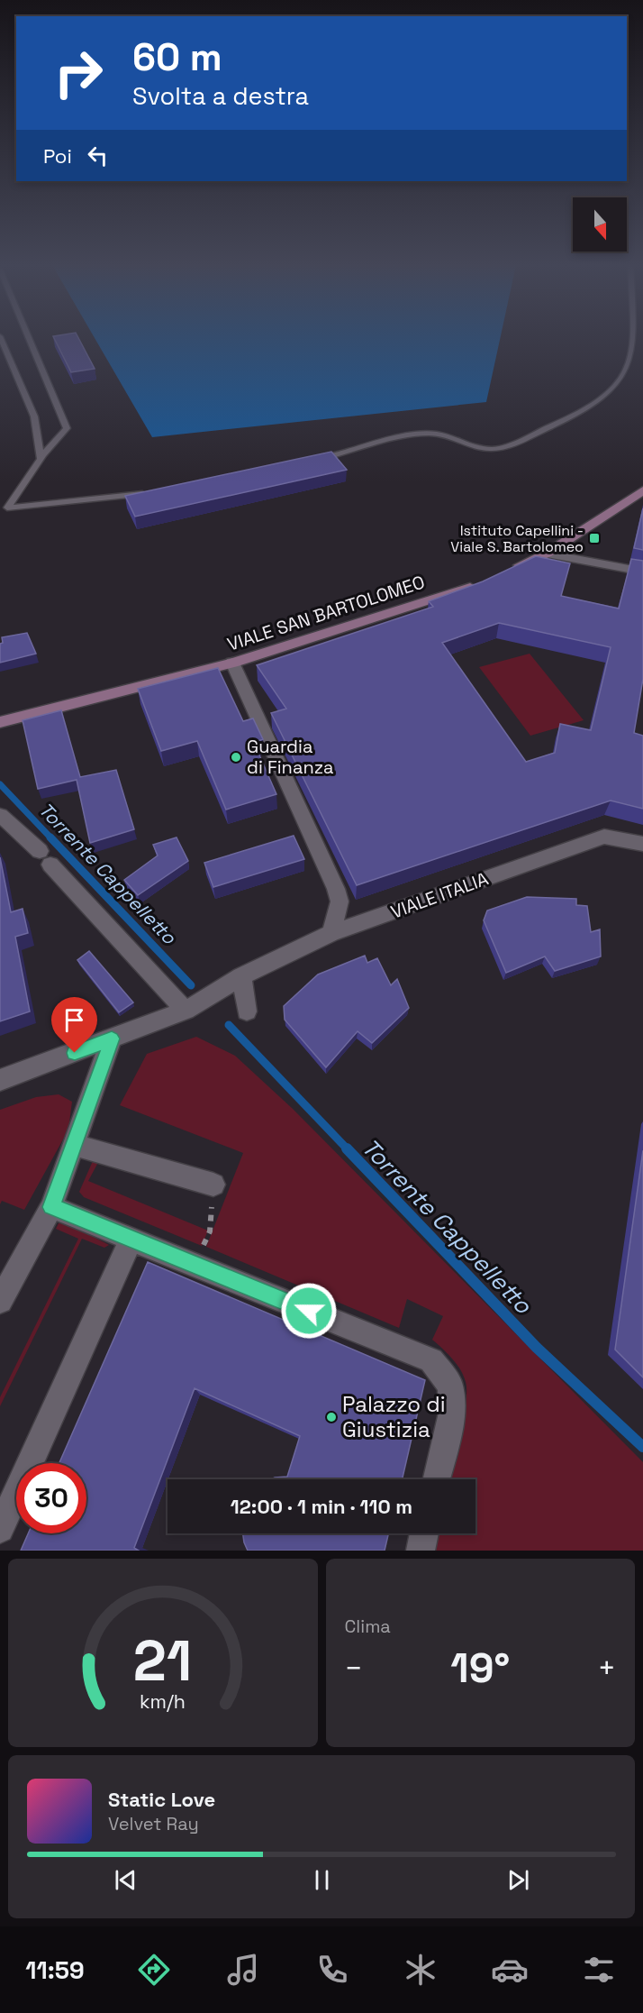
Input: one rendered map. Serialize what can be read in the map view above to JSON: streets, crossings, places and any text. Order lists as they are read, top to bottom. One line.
{"streets":{"main road":["VIALE SAN BARTOLOMEO"],"street":["VIALE ITALIA"]},"water":["Torrente Cappelletto"],"places":{"transit":["Istituto Capellini - Viale S. Bartolomeo"],"other":["Guardia di Finanza","Palazzo di Giustizia"]},"north":"bottom","page":{"turn":["60 m","Svolta a destra"],"then":"Poi","limit":"30","trip":"12:00 · 1 min · 110 m","tile":"Clima","heat":["−","19°","+"],"song":["Static Love","Velvet Ray"],"tabs":"11:59","gauge":["21","km/h"]}}
